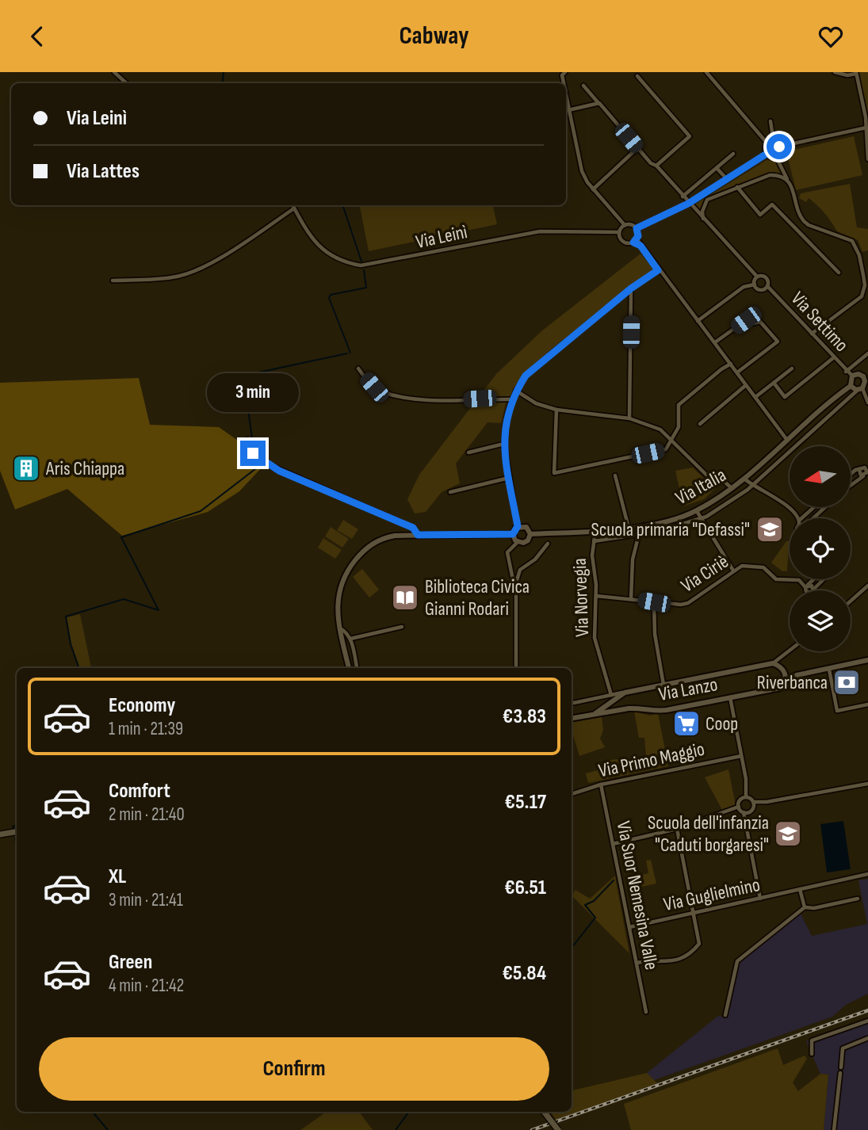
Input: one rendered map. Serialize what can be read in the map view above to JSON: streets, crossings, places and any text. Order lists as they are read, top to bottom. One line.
{"streets":{"street":["Via Leinì","Via Settimo","Via Italia","Via Ciriè","Via Norvegia","Via Lanzo","Via Primo Maggio","Via Guglielmino","Via Suor Nemesina Valle"]},"crossings":[["Via Settimo","Via Italia"],["Via Italia","Via Norvegia"],["Via Ciriè","Via Norvegia"],["Via Norvegia","Via Lanzo"],["Via Primo Maggio","Via Suor Nemesina Valle"],["Via Guglielmino","Via Suor Nemesina Valle"]],"places":{"building":["Aris Chiappa"],"school or university":["Scuola primaria \"Defassi\"","Scuola dell'infanzia \"Caduti borgaresi\""],"library":["Biblioteca Civica Gianni Rodari"],"bank":["Riverbanca"],"supermarket":["Coop"]},"north":"left","page":{"header":"Cabway","banner":["Via Leinì","Via Lattes"],"bubble":"3 min","list":[{"name":"Economy","note":"1 min · 21:39","value":"€3.83"},{"name":"Comfort","note":"2 min · 21:40","value":"€5.17"},{"name":"XL","note":"3 min · 21:41","value":"€6.51"},{"name":"Green","note":"4 min · 21:42","value":"€5.84"}],"buttons":"Confirm"}}
